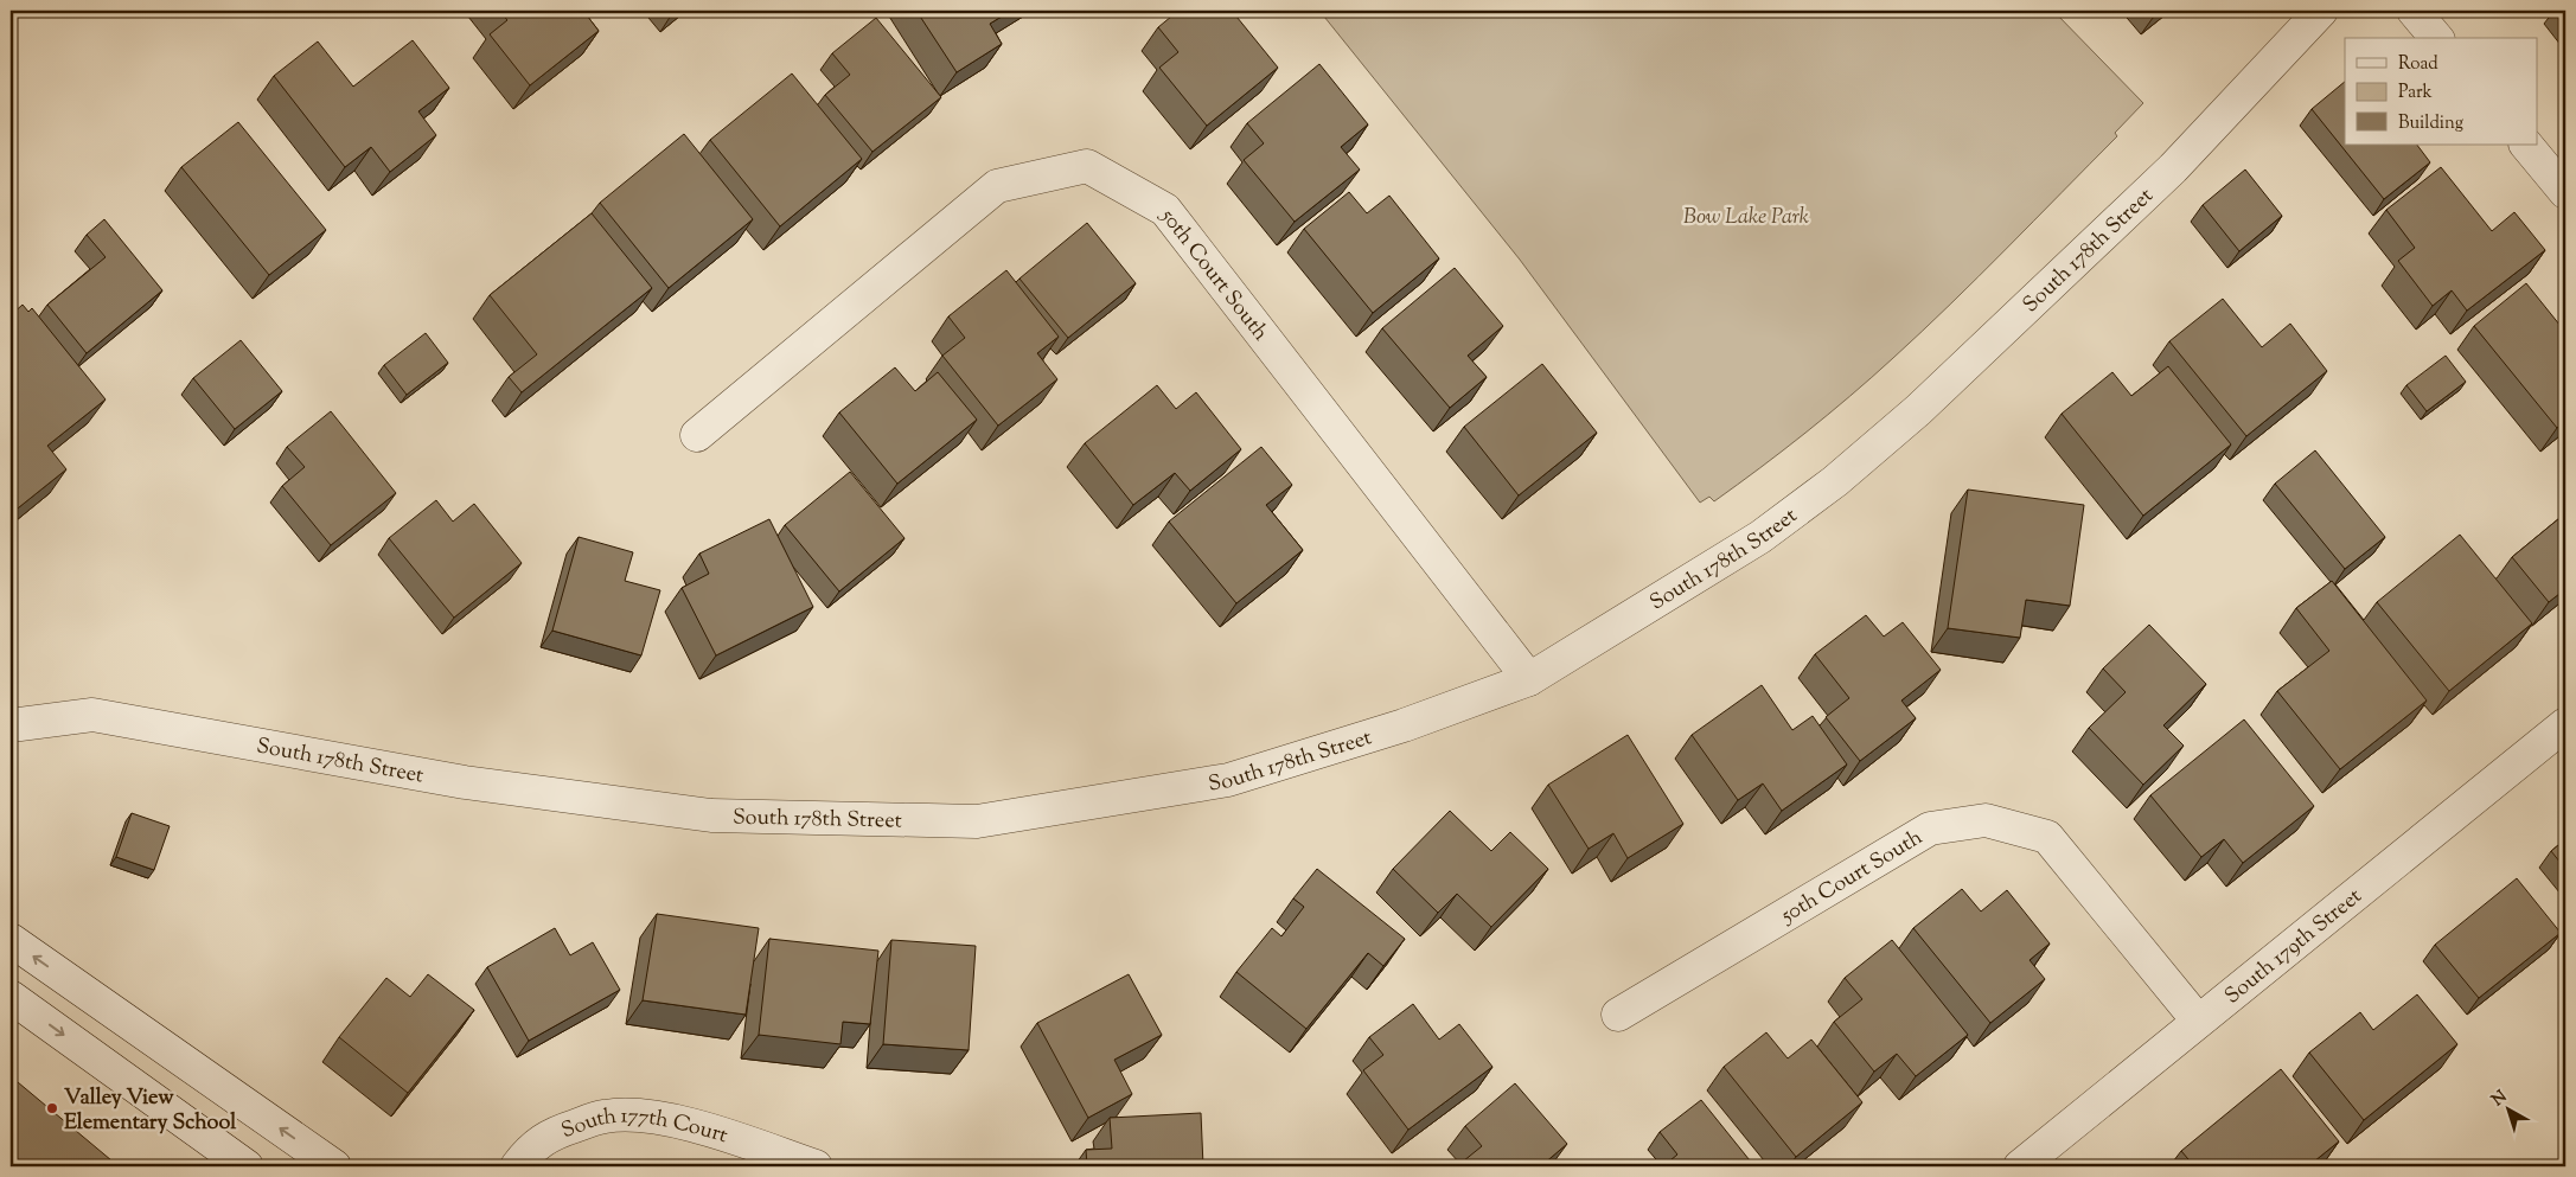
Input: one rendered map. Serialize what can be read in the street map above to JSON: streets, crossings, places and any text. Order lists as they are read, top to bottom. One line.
{"streets":{"street":["South 178th Street","50th Court South","South 179th Street","South 177th Court"]},"crossings":[["South 178th Street","50th Court South"],["50th Court South","South 179th Street"]],"parks":["Bow Lake Park"],"places":["Valley View Elementary School"],"legend":["Road","Park","Building"],"north":"top left"}
